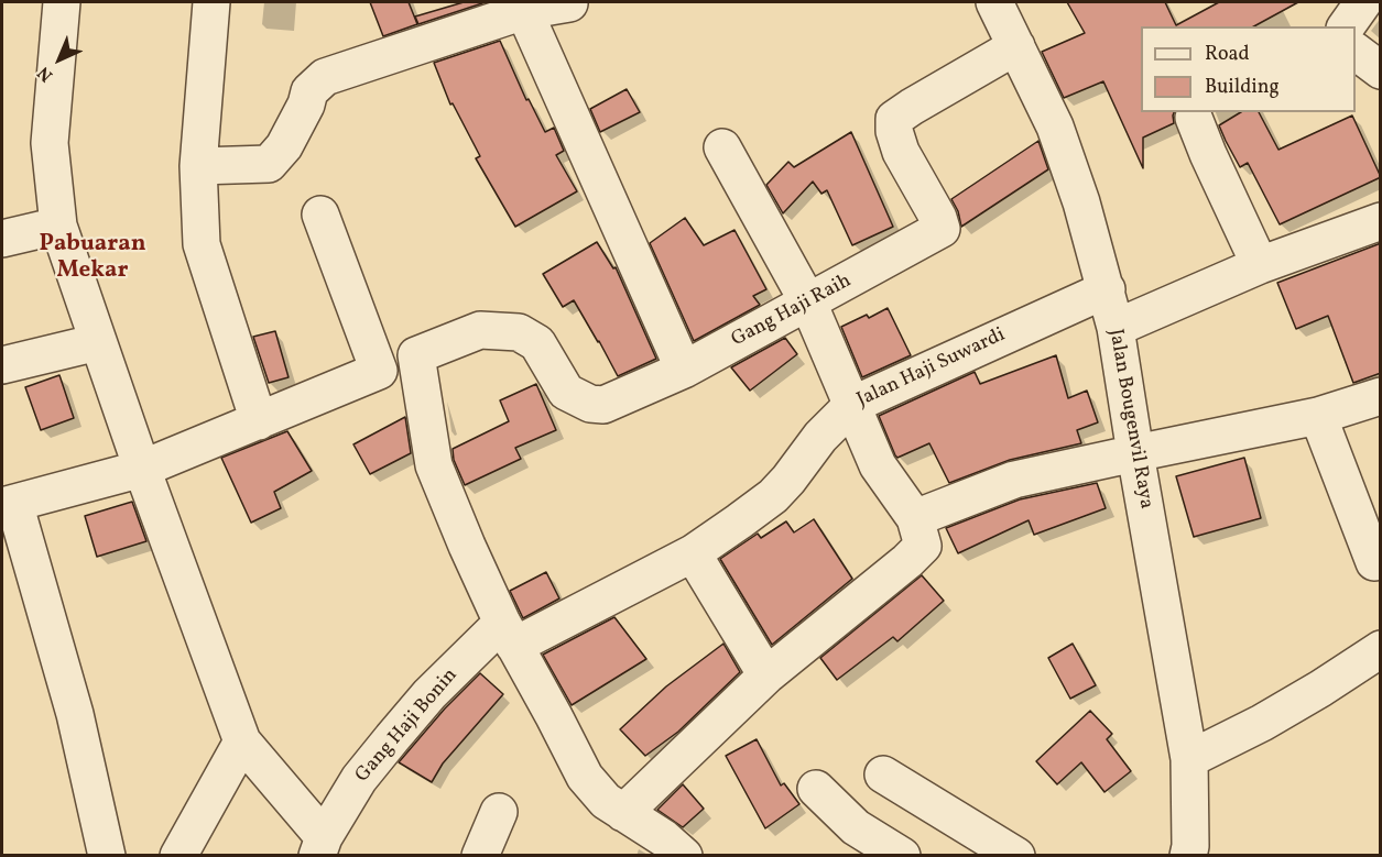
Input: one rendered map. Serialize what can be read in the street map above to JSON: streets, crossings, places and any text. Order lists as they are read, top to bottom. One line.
{"streets":{"street":["Gang Haji Raih","Jalan Haji Suwardi","Jalan Bougenvil Raya","Gang Haji Bonin"]},"crossings":[["Gang Haji Raih","Jalan Haji Suwardi"],["Gang Haji Raih","Jalan Bougenvil Raya"],["Gang Haji Raih","Gang Haji Bonin"],["Jalan Haji Suwardi","Jalan Bougenvil Raya"],["Jalan Haji Suwardi","Gang Haji Bonin"]],"districts":["Pabuaran Mekar"],"legend":["Road","Building"],"north":"bottom left"}
